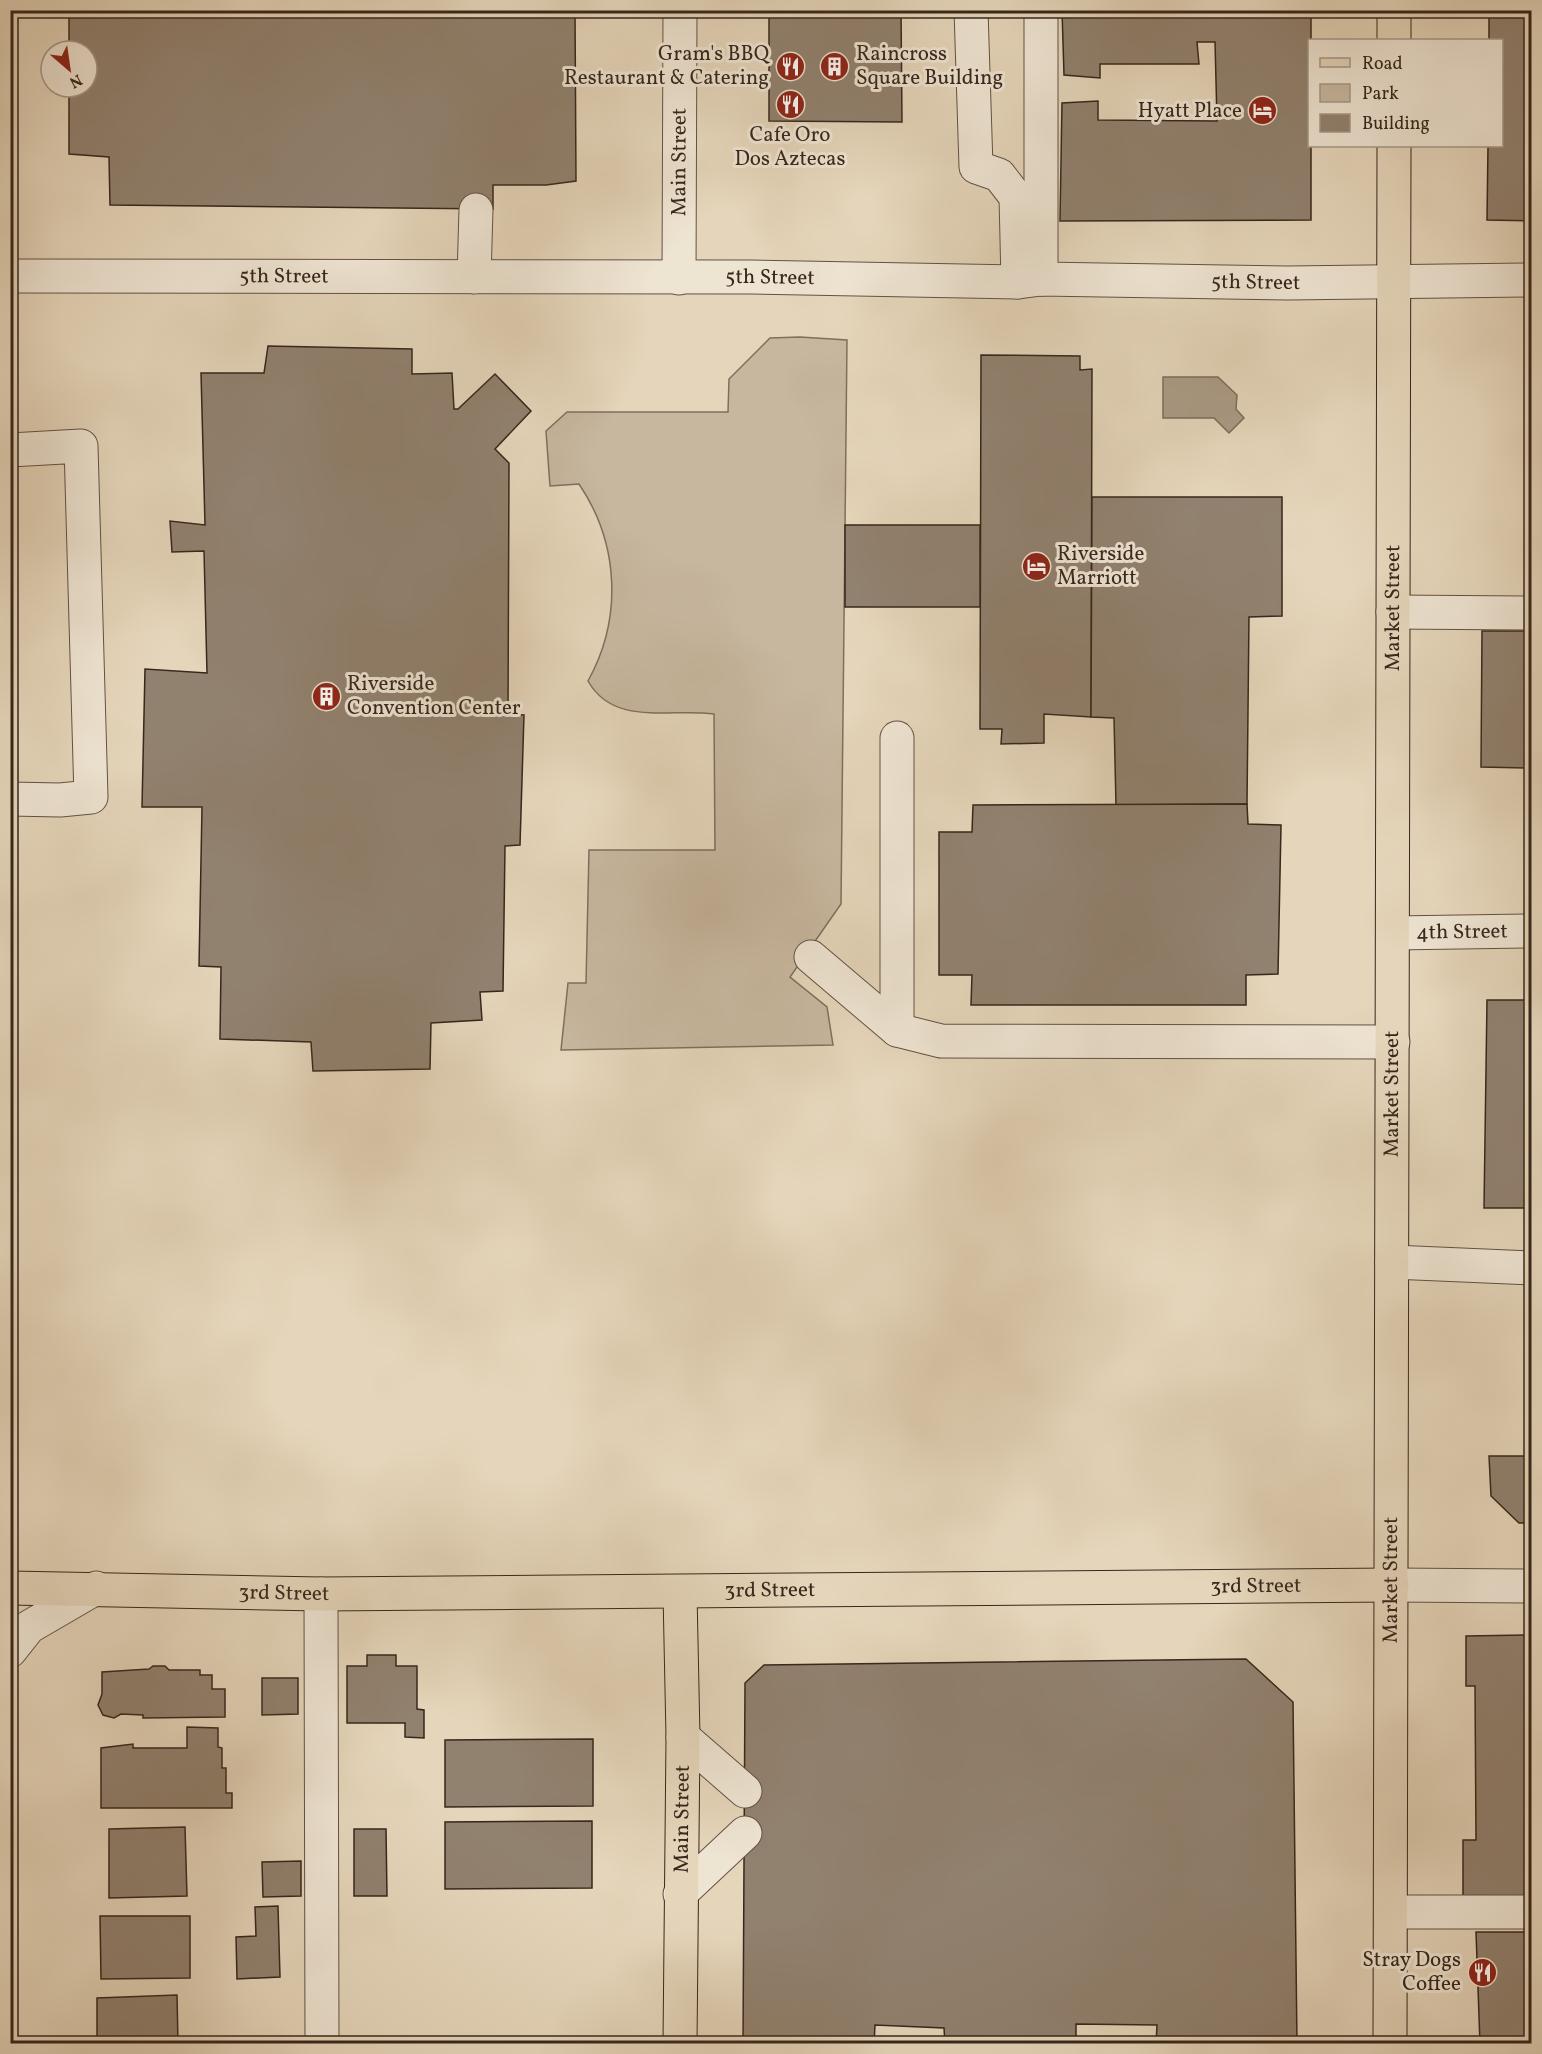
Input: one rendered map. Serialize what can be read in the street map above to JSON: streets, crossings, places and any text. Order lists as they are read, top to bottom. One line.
{"streets":{"main road":["Main Street","Market Street","3rd Street"],"street":["5th Street","4th Street"]},"crossings":[["Main Street","5th Street"],["Main Street","3rd Street"],["5th Street","Market Street"],["Market Street","4th Street"],["Market Street","3rd Street"]],"places":{"restaurant":["Gram's BBQ Restaurant & Catering","Cafe Oro Dos Aztecas","Stray Dogs Coffee"],"building":["Raincross Square Building","Riverside Convention Center"],"hotel":["Hyatt Place","Riverside Marriott"]},"legend":["Road","Park","Building"],"north":"bottom right"}
